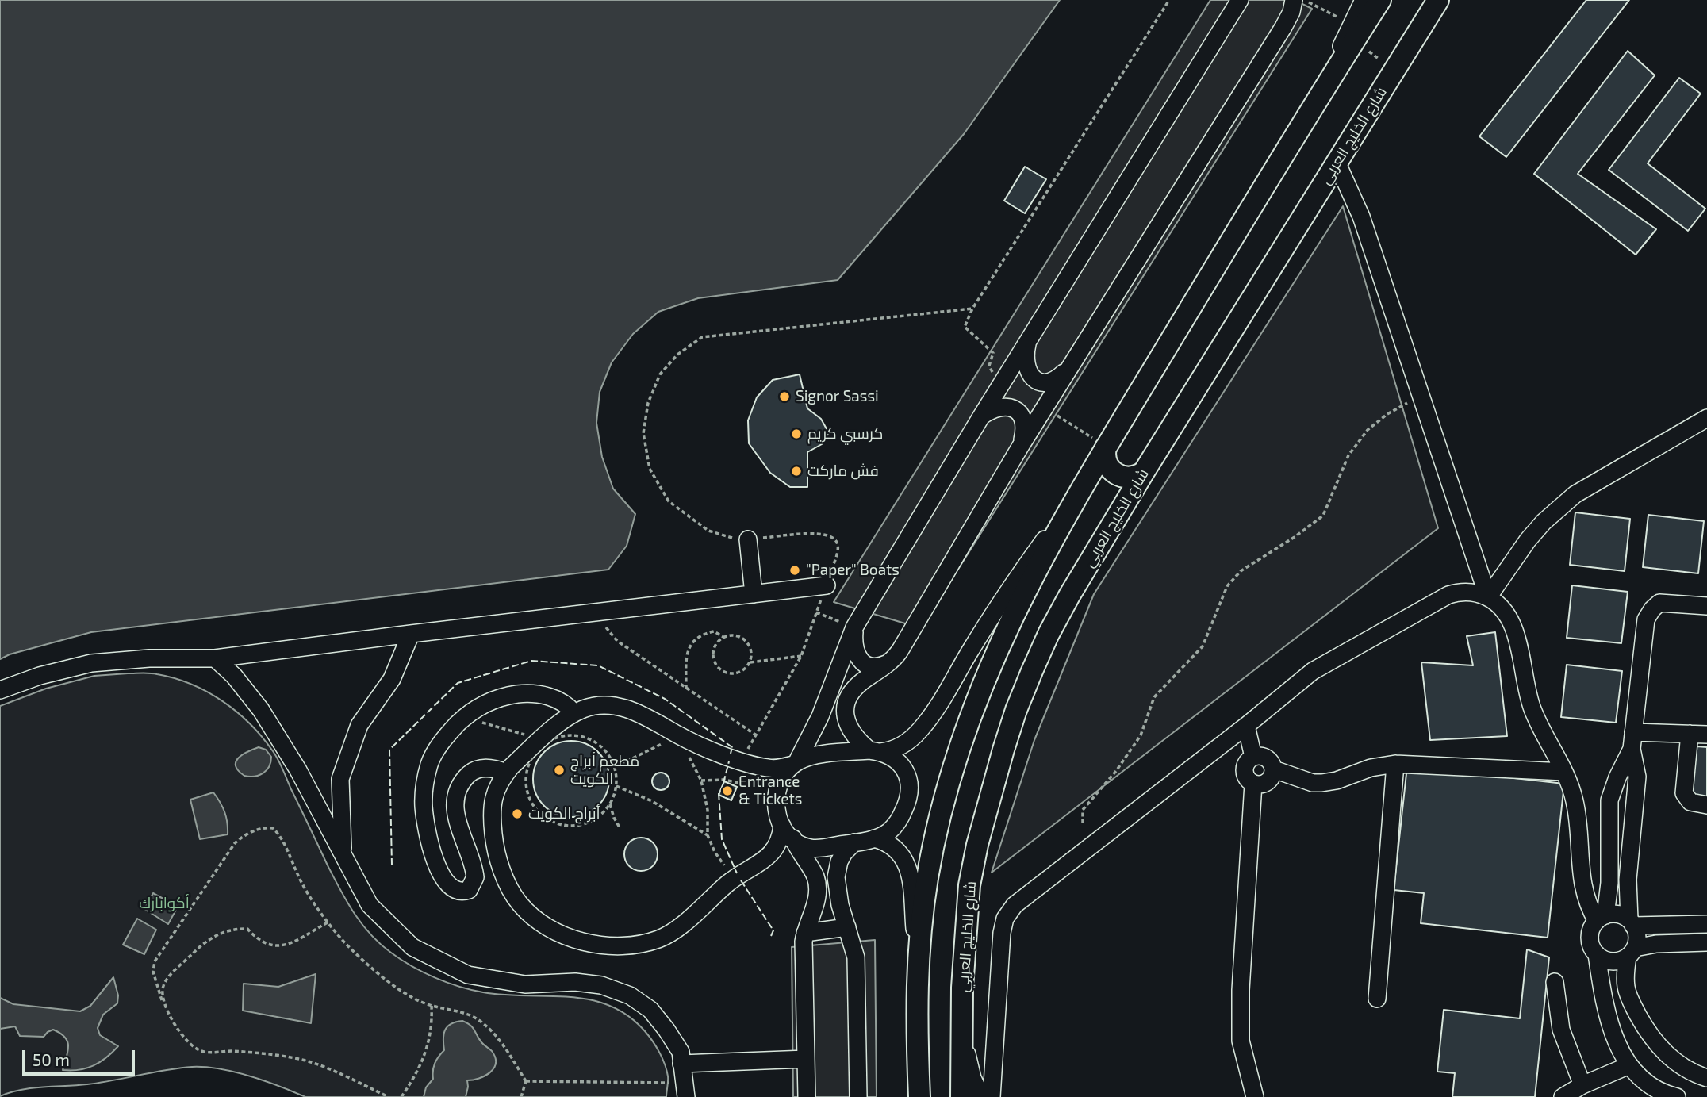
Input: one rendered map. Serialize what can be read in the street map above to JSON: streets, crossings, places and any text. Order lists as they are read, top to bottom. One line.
{"streets":{"main road":["شارع الخليج العربي"]},"parks":["أكوابارك"],"places":["Signor Sassi","كرسبي كريم","فش ماركت","\"Paper\" Boats","مطعم أبراج الكويت","Entrance & Tickets","أبراج الكويت"],"scale_bar":"50 m"}
